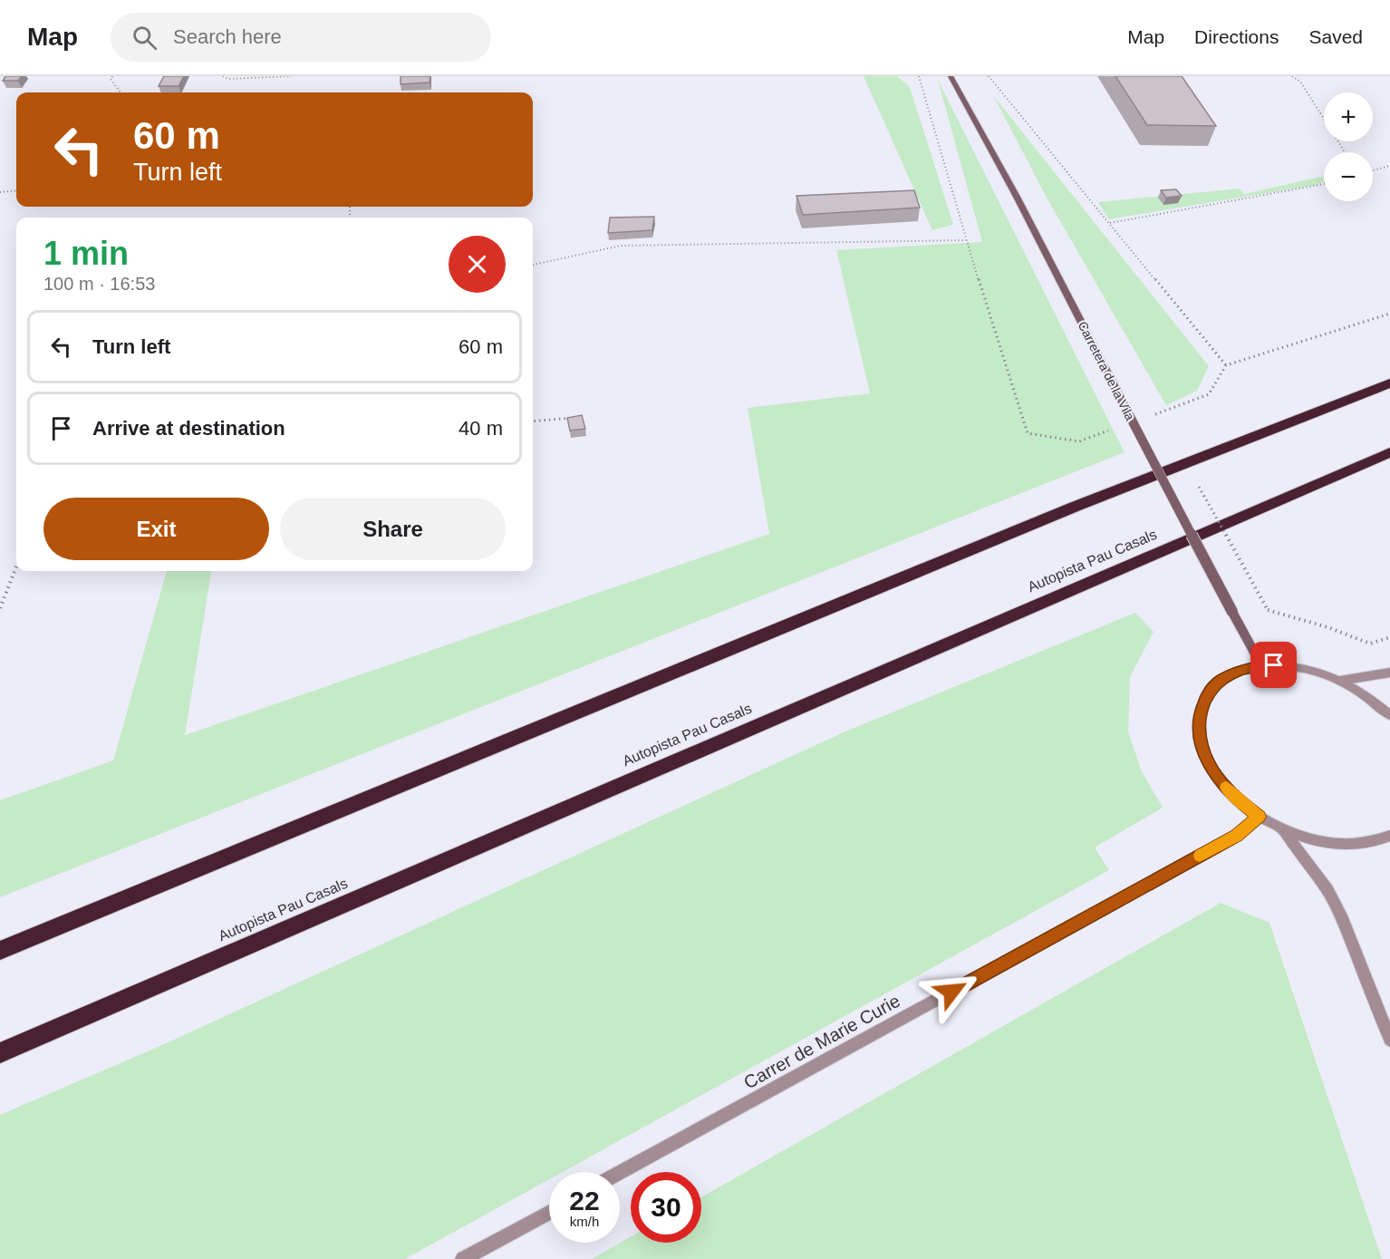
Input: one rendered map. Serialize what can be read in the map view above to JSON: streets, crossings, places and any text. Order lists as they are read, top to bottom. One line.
{"streets":{"highway":["Autopista Pau Casals"],"main road":["Carretera de la Vila"],"street":["Carrer de Marie Curie"]},"page":{"header":"Map","search":"Search here","nav":["Map","Directions","Saved"],"map_buttons":["+","−"],"turn":["60 m","Turn left"],"heading":["1 min","100 m · 16:53"],"list":[{"name":"Turn left","value":"60 m"},{"name":"Arrive at destination","value":"40 m"}],"buttons":["Exit","Share"],"speed":"22 km/h","limit":"30"}}
